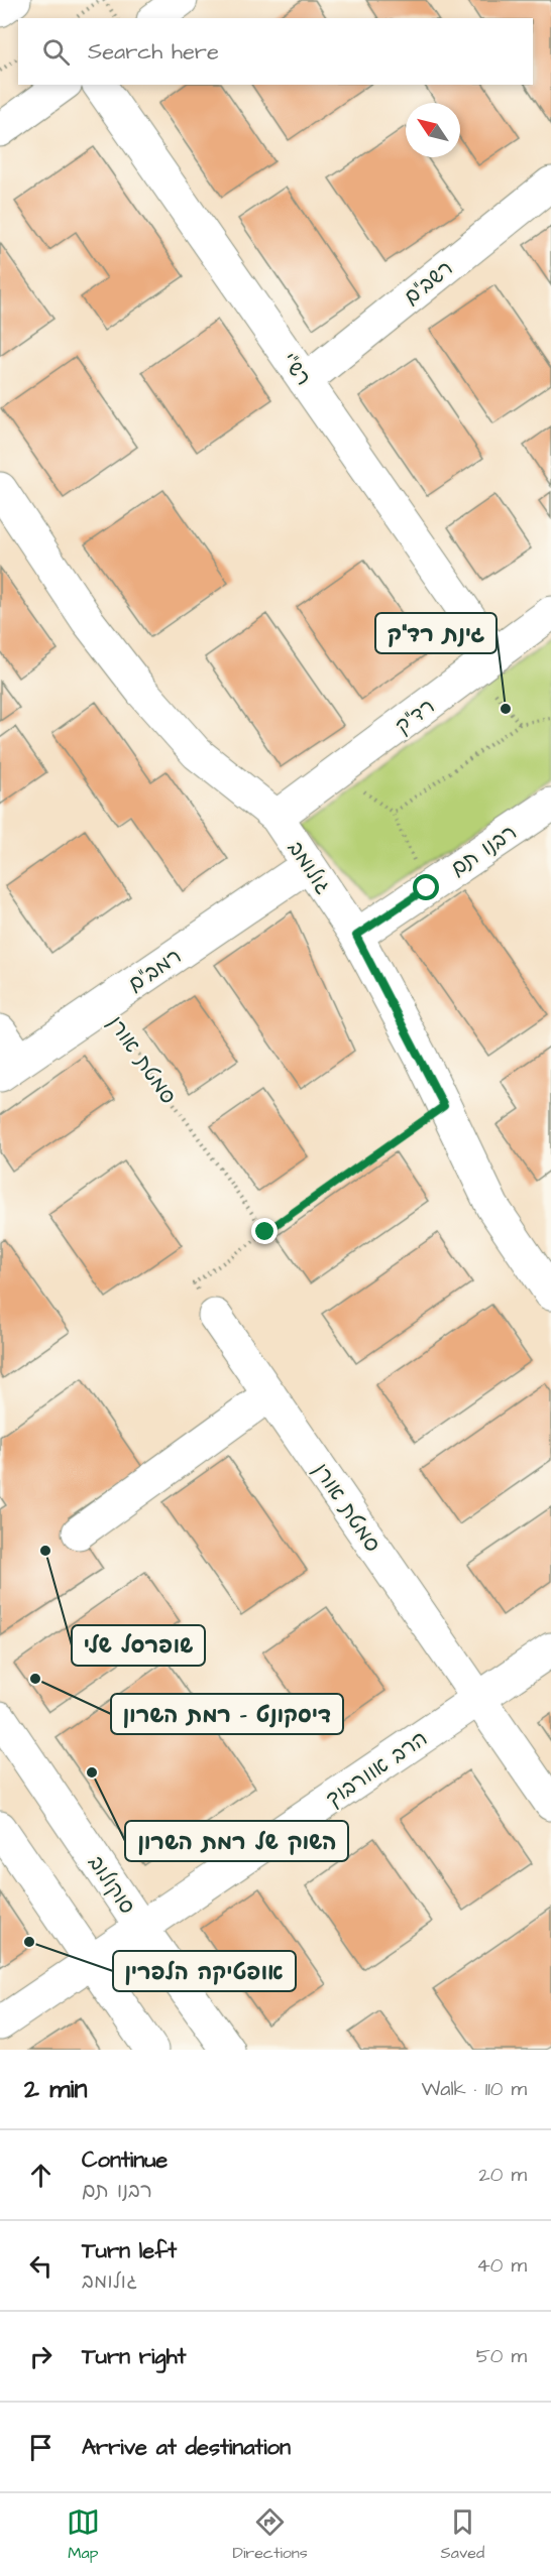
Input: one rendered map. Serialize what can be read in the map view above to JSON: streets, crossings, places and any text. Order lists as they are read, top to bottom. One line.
{"streets":{"street":["רשב\"ם","רש\"י","רד\"ק","רבנו תם","גולומב","רמב\"ם","סמטת אורן","הרב אוורבוך","סוקולוב"]},"crossings":[["רשב\"ם","רש\"י"],["רש\"י","רד\"ק"],["רד\"ק","גולומב"],["רבנו תם","גולומב"],["גולומב","רמב\"ם"],["רמב\"ם","סמטת אורן"],["סמטת אורן","הרב אוורבוך"],["הרב אוורבוך","סוקולוב"]],"places":["גינת רד\"ק","שופרסל שלי","דיסקונט - רמת השרון","השוק של רמת השרון","אופטיקה הלפרין"],"north":"top left","page":{"search":"Search here","heading":["2 min","Walk · 110 m"],"list":[["Continue","רבנו תם","20 m"],["Turn left","גולומב","40 m"],["Turn right","50 m"],"Arrive at destination"],"nav":["Map","Directions","Saved"]}}
